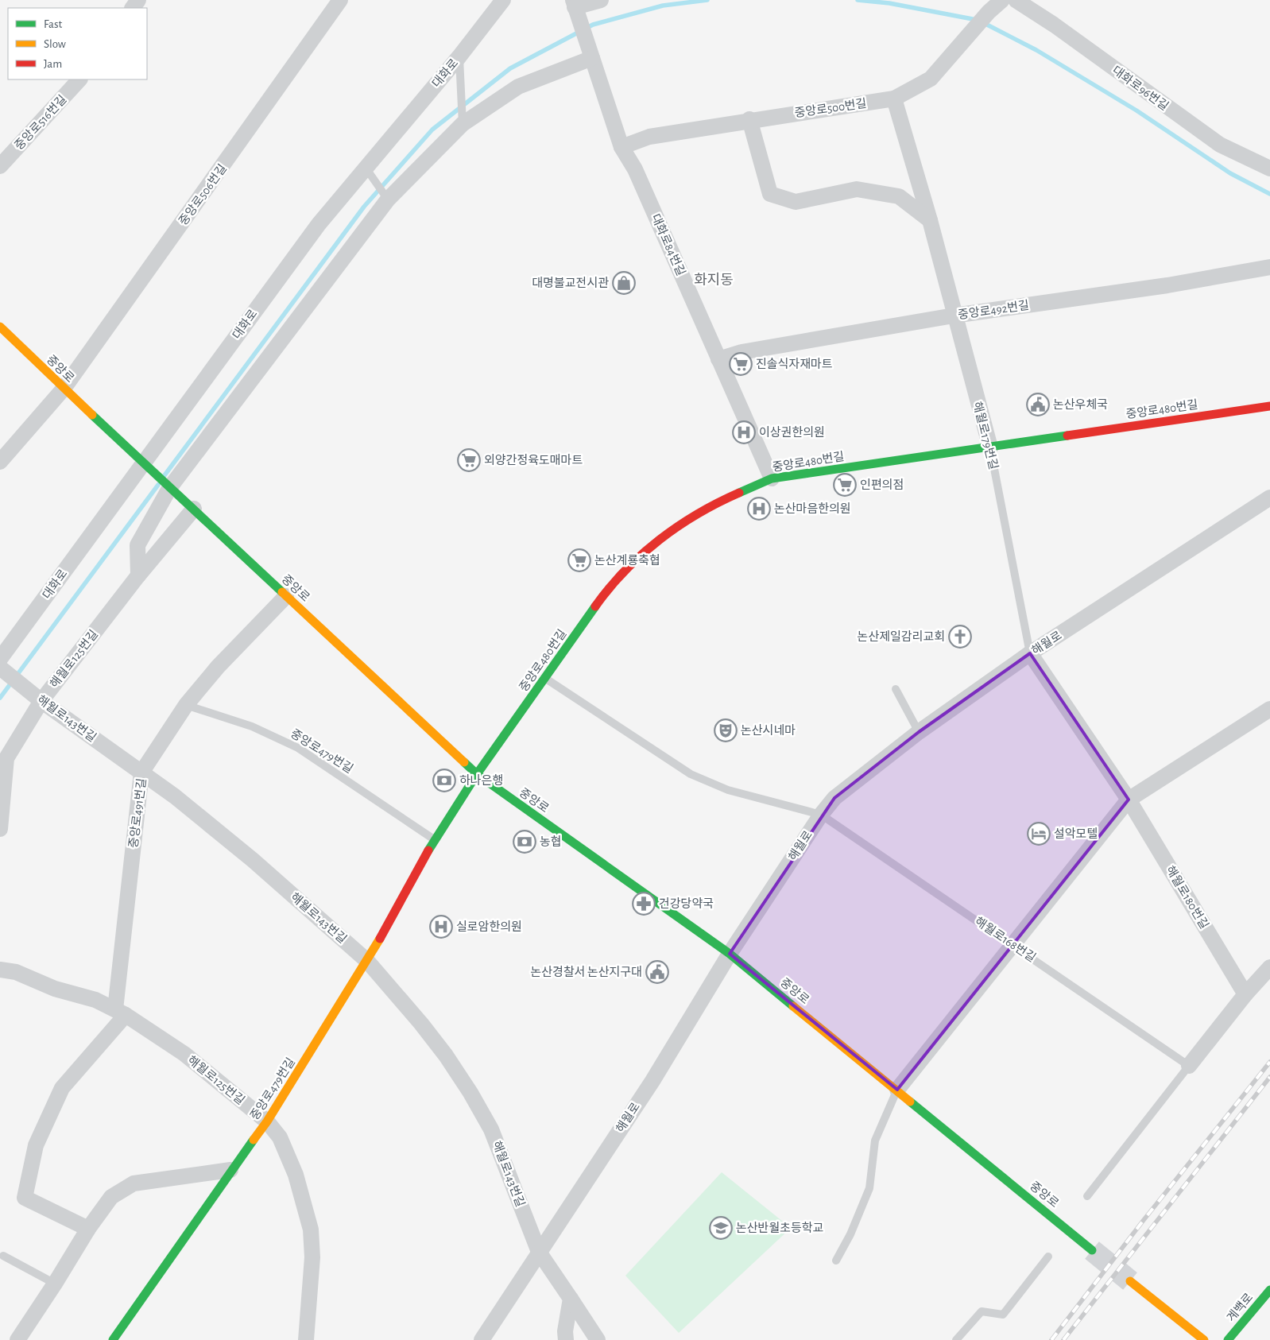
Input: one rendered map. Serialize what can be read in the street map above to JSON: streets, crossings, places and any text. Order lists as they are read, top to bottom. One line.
{"streets":{"street":["대화로","대화로96번길","중앙로500번길","중앙로516번길","중앙로506번길","대화로84번길","중앙로492번길","중앙로","중앙로480번길","해월로179번길","해월로","해월로125번길","해월로143번길","중앙로479번길","중앙로491번길","해월로180번길","계백로"],"lane":["해월로168번길"]},"crossings":[["대화로","중앙로"],["중앙로500번길","대화로84번길"],["중앙로500번길","해월로179번길"],["중앙로506번길","중앙로"],["대화로84번길","중앙로492번길"],["대화로84번길","중앙로480번길"],["중앙로492번길","해월로179번길"],["중앙로","중앙로480번길"],["중앙로","해월로"],["중앙로","해월로125번길"],["중앙로","중앙로479번길"],["중앙로","중앙로491번길"],["중앙로480번길","해월로179번길"],["중앙로480번길","중앙로479번길"],["중앙로480번길","해월로168번길"],["해월로179번길","해월로"],["해월로179번길","해월로180번길"],["해월로","해월로143번길"],["해월로","해월로180번길"],["해월로","해월로168번길"],["해월로125번길","해월로143번길"],["해월로125번길","중앙로479번길"],["해월로125번길","중앙로491번길"],["해월로143번길","중앙로479번길"],["해월로143번길","중앙로491번길"],["중앙로479번길","중앙로491번길"]],"districts":["화지동"],"places":{"shop":["대명불교전시관"],"supermarket":["진솔식자재마트","외양간정육도매마트","인편의점","논산계룡축협"],"public building":["논산우체국","논산경찰서 논산지구대"],"hospital":["이상권한의원","논산마음한의원","실로암한의원"],"church":["논산제일감리교회"],"theatre":["논산시네마"],"bank":["하나은행","농협"],"hotel":["설악모텔"],"pharmacy":["건강당약국"],"school or university":["논산반월초등학교"]},"legend":["Fast","Slow","Jam"]}
